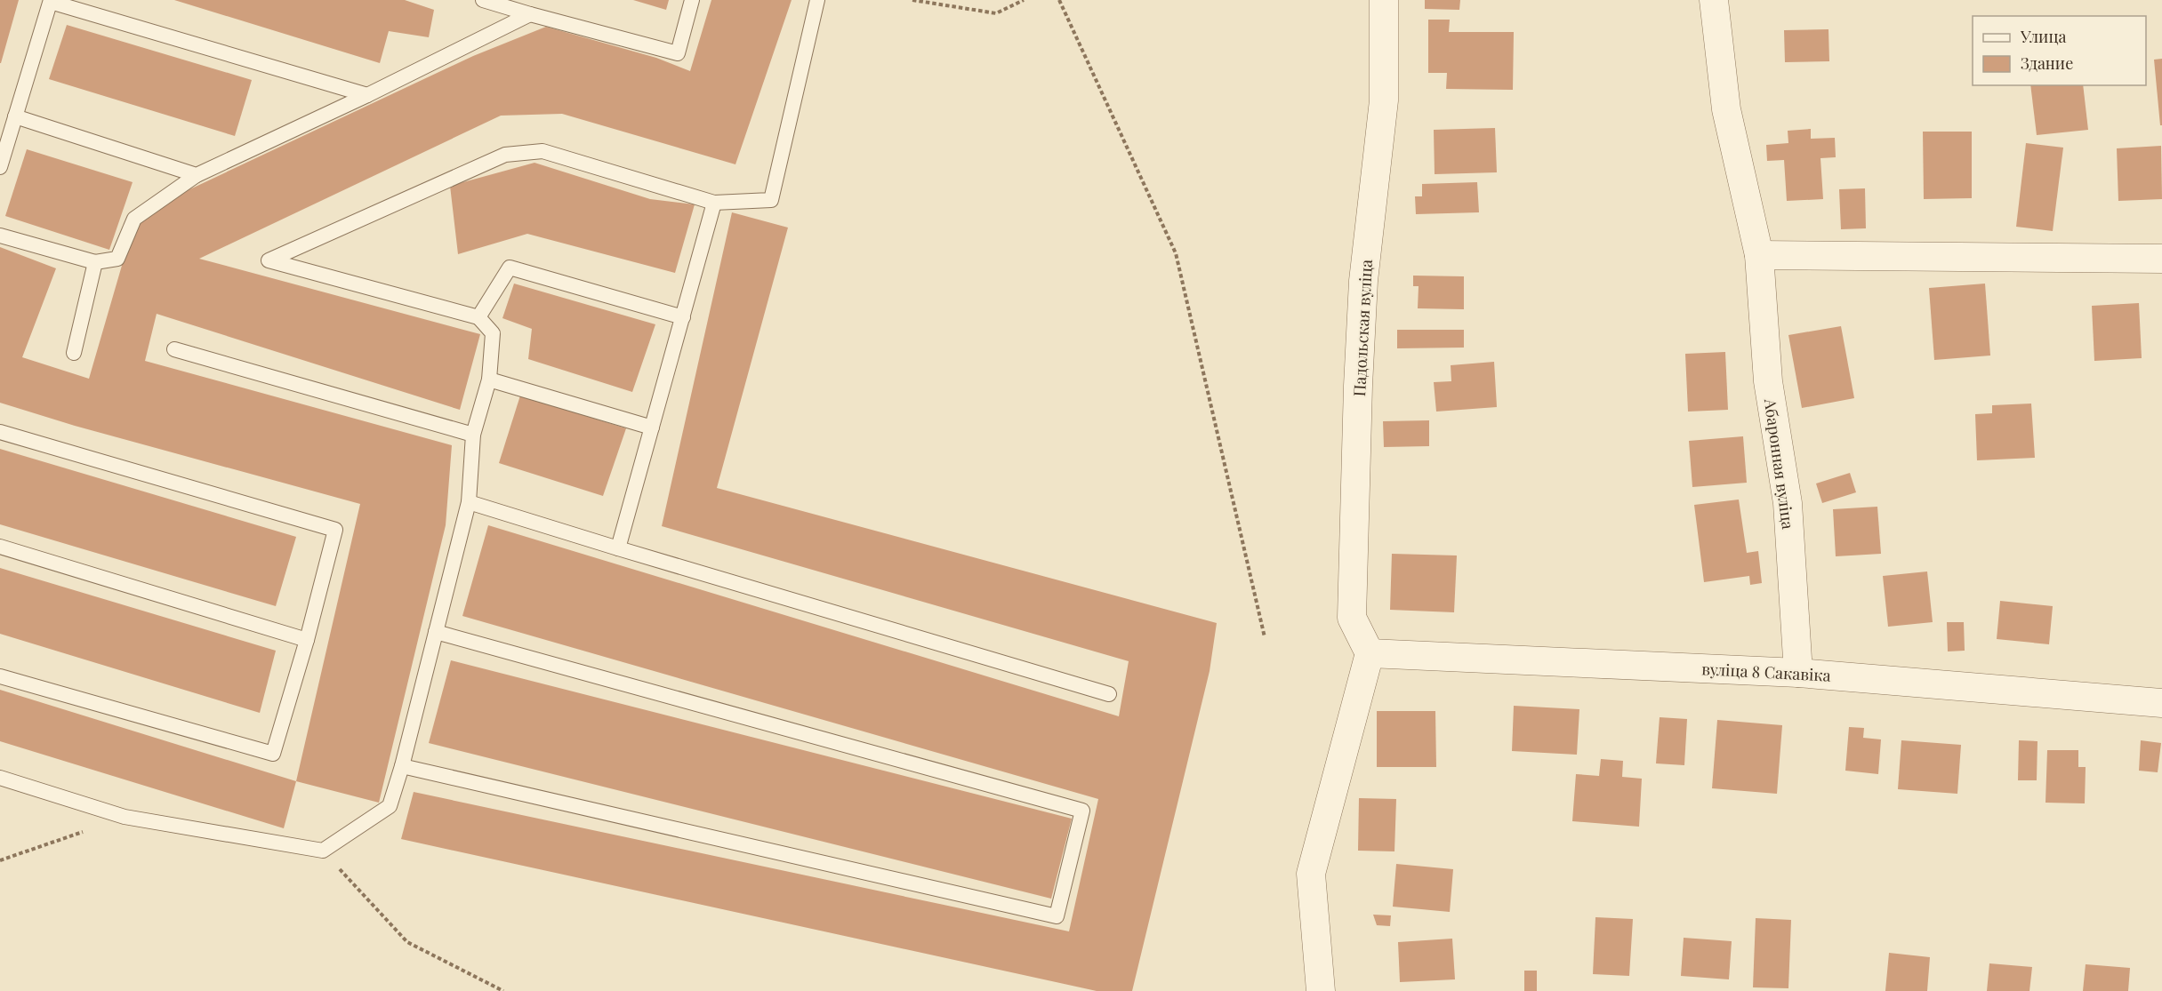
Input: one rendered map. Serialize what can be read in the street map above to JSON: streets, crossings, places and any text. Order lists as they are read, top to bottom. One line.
{"streets":{"street":["Падольская вуліца","Абаронная вуліца","вуліца 8 Сакавіка"]},"crossings":[["Падольская вуліца","вуліца 8 Сакавіка"],["Абаронная вуліца","вуліца 8 Сакавіка"]],"legend":["Улица","Здание"]}
